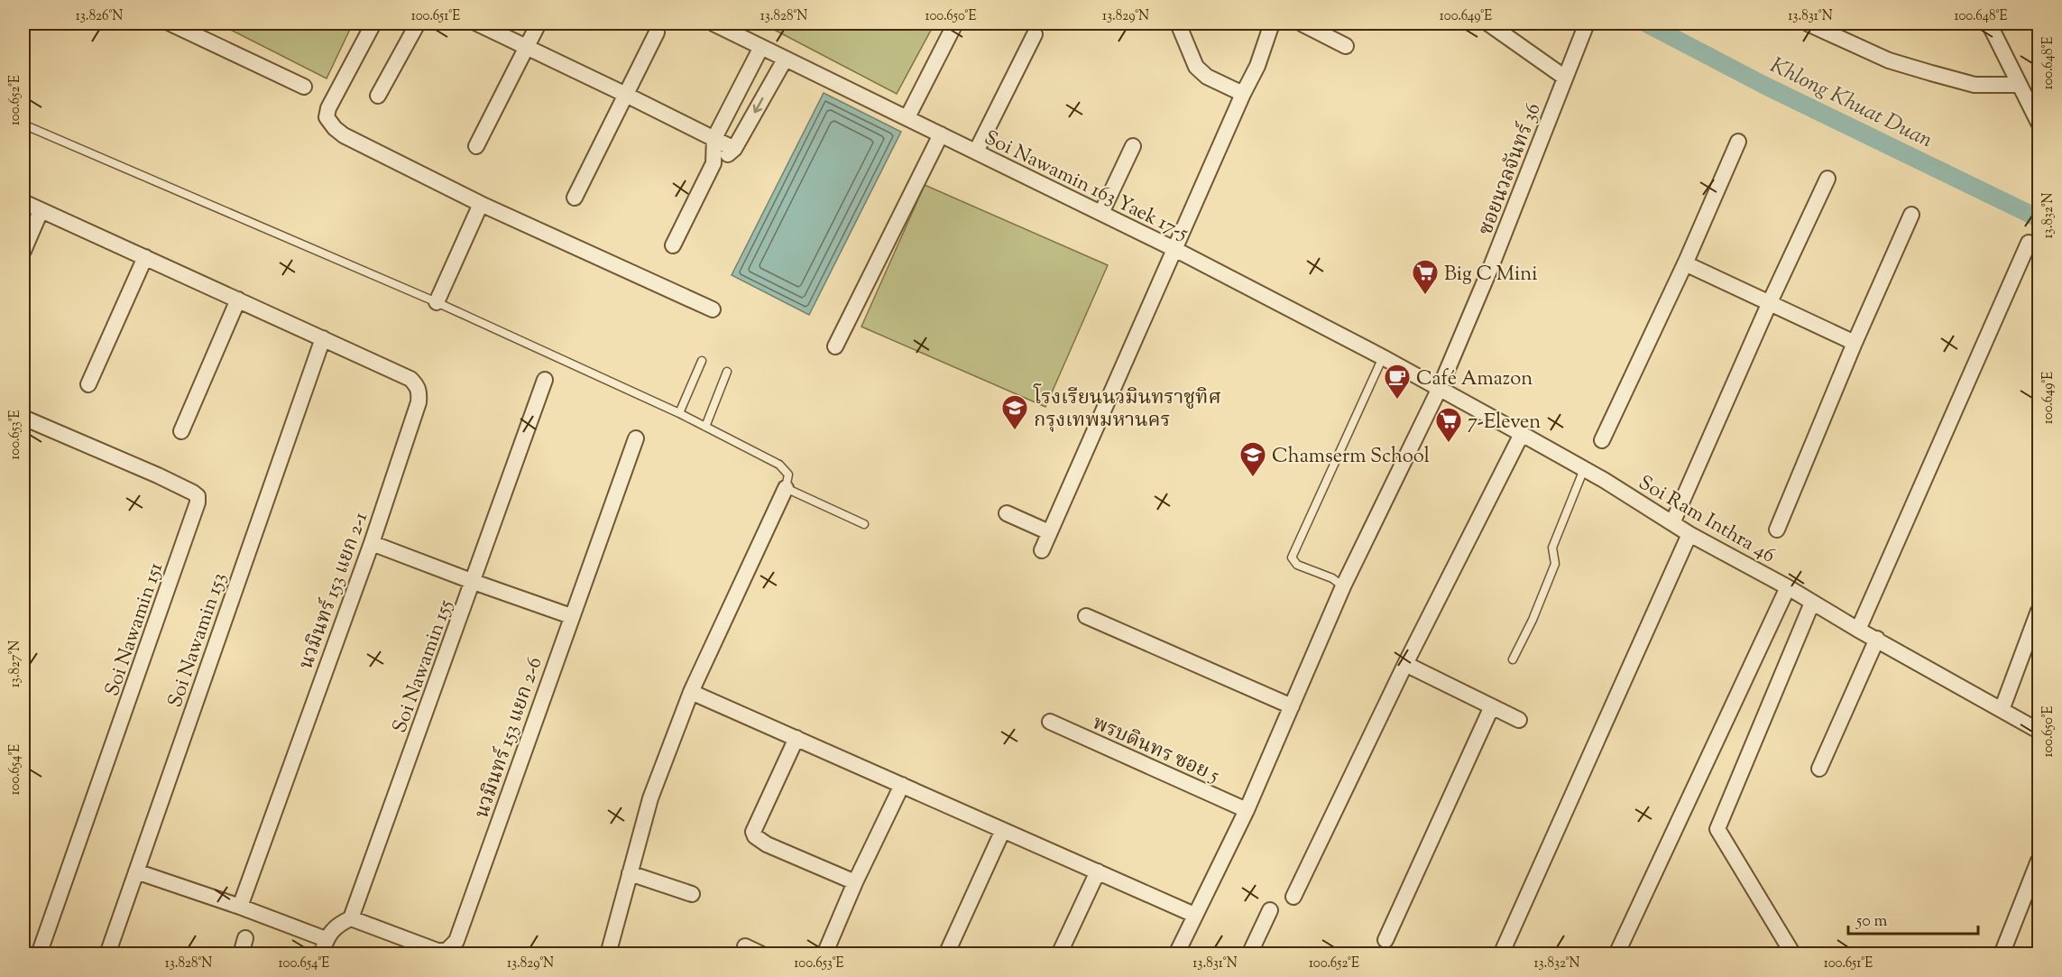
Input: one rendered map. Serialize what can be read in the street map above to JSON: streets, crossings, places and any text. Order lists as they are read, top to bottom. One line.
{"streets":{"street":["ซอยนวลจันทร์ 36","Soi Nawamin 163 Yaek 17-5","Soi Ram Inthra 46","นวมินทร์ 153 แยก 2-1","Soi Nawamin 151","Soi Nawamin 153","Soi Nawamin 155","นวมินทร์ 153 แยก 2-6","พรบดินทร ซอย 5"]},"crossings":[["ซอยนวลจันทร์ 36","Soi Nawamin 163 Yaek 17-5"],["ซอยนวลจันทร์ 36","Soi Ram Inthra 46"],["ซอยนวลจันทร์ 36","พรบดินทร ซอย 5"],["Soi Nawamin 163 Yaek 17-5","Soi Ram Inthra 46"],["นวมินทร์ 153 แยก 2-1","Soi Nawamin 153"],["Soi Nawamin 155","นวมินทร์ 153 แยก 2-6"]],"water":["Khlong Khuat Duan"],"places":{"supermarket":["Big C Mini","7-Eleven"],"cafe":["Café Amazon"],"school or university":["โรงเรียนนวมินทราชูทิศ กรุงเทพมหานคร","Chamserm School"]},"scale_bar":"50 m","coordinates":["13.826°N","100.651°E","13.828°N","100.650°E","13.829°N","100.649°E","13.831°N","100.648°E","100.652°E","13.832°N","100.653°E","13.827°N","100.654°E"]}
